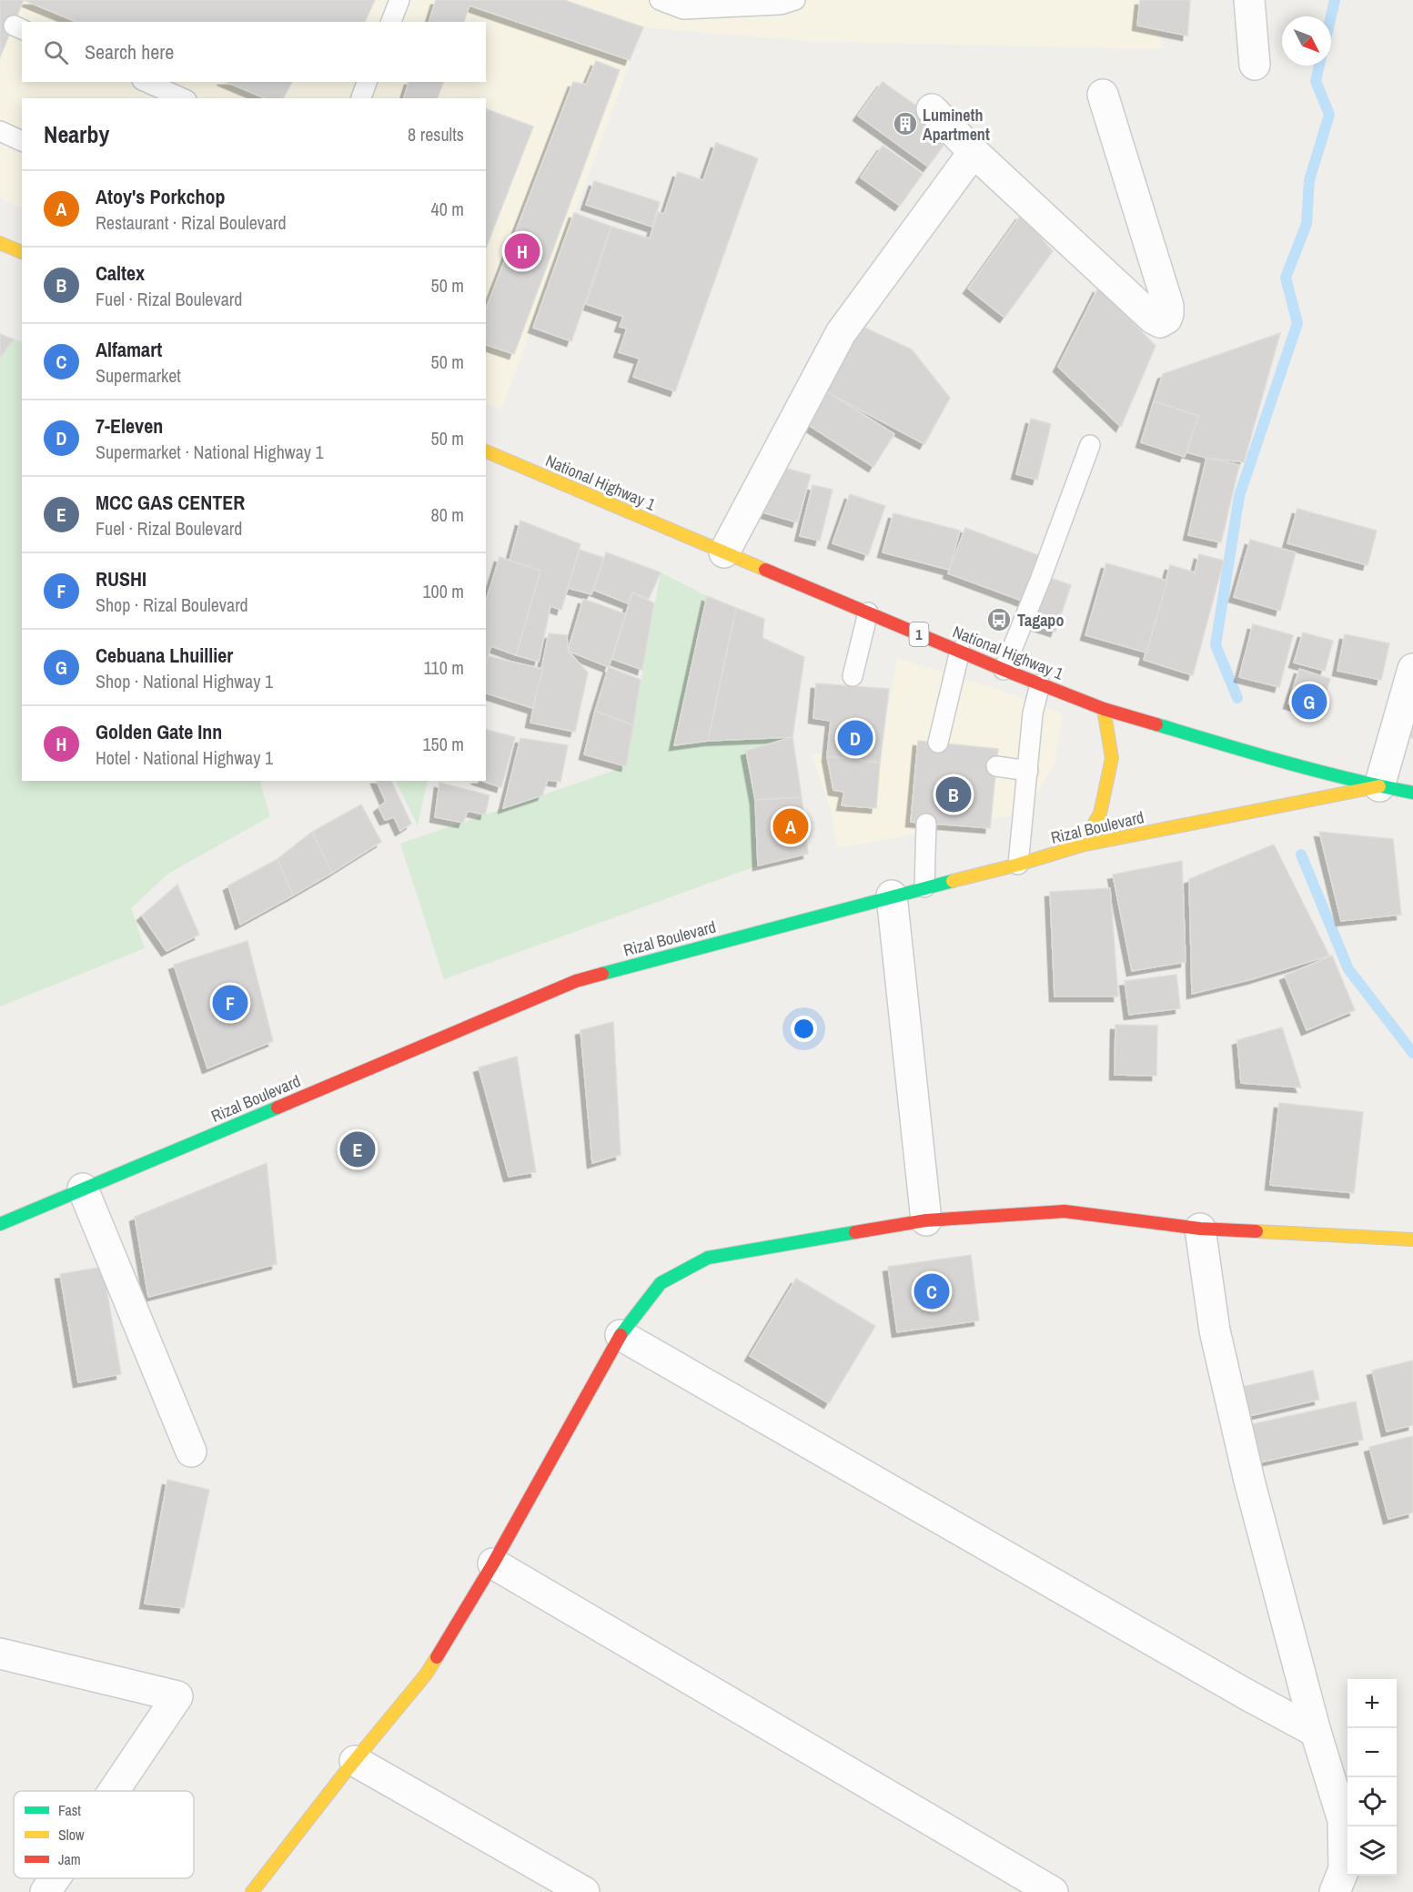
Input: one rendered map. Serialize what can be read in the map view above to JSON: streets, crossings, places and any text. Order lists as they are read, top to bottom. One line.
{"streets":{"main road":["National Highway 1","1","Rizal Boulevard"]},"crossings":[["National Highway 1","Rizal Boulevard"]],"places":{"building":["Lumineth Apartment"],"bus stop":["Tagapo"]},"legend":["Fast","Slow","Jam"],"north":"bottom right","page":{"search":"Search here","heading":["Nearby","8 results"],"list":[{"mark":"A","name":"Atoy's Porkchop","note":"Restaurant · Rizal Boulevard","value":"40 m"},{"mark":"B","name":"Caltex","note":"Fuel · Rizal Boulevard","value":"50 m"},{"mark":"C","name":"Alfamart","note":"Supermarket","value":"50 m"},{"mark":"D","name":"7-Eleven","note":"Supermarket · National Highway 1","value":"50 m"},{"mark":"E","name":"MCC GAS CENTER","note":"Fuel · Rizal Boulevard","value":"80 m"},{"mark":"F","name":"RUSHI","note":"Shop · Rizal Boulevard","value":"100 m"},{"mark":"G","name":"Cebuana Lhuillier","note":"Shop · National Highway 1","value":"110 m"},{"mark":"H","name":"Golden Gate Inn","note":"Hotel · National Highway 1","value":"150 m"}],"pins":["H","G","D","B","A","F","E","C"],"map_buttons":["+","−"]}}
